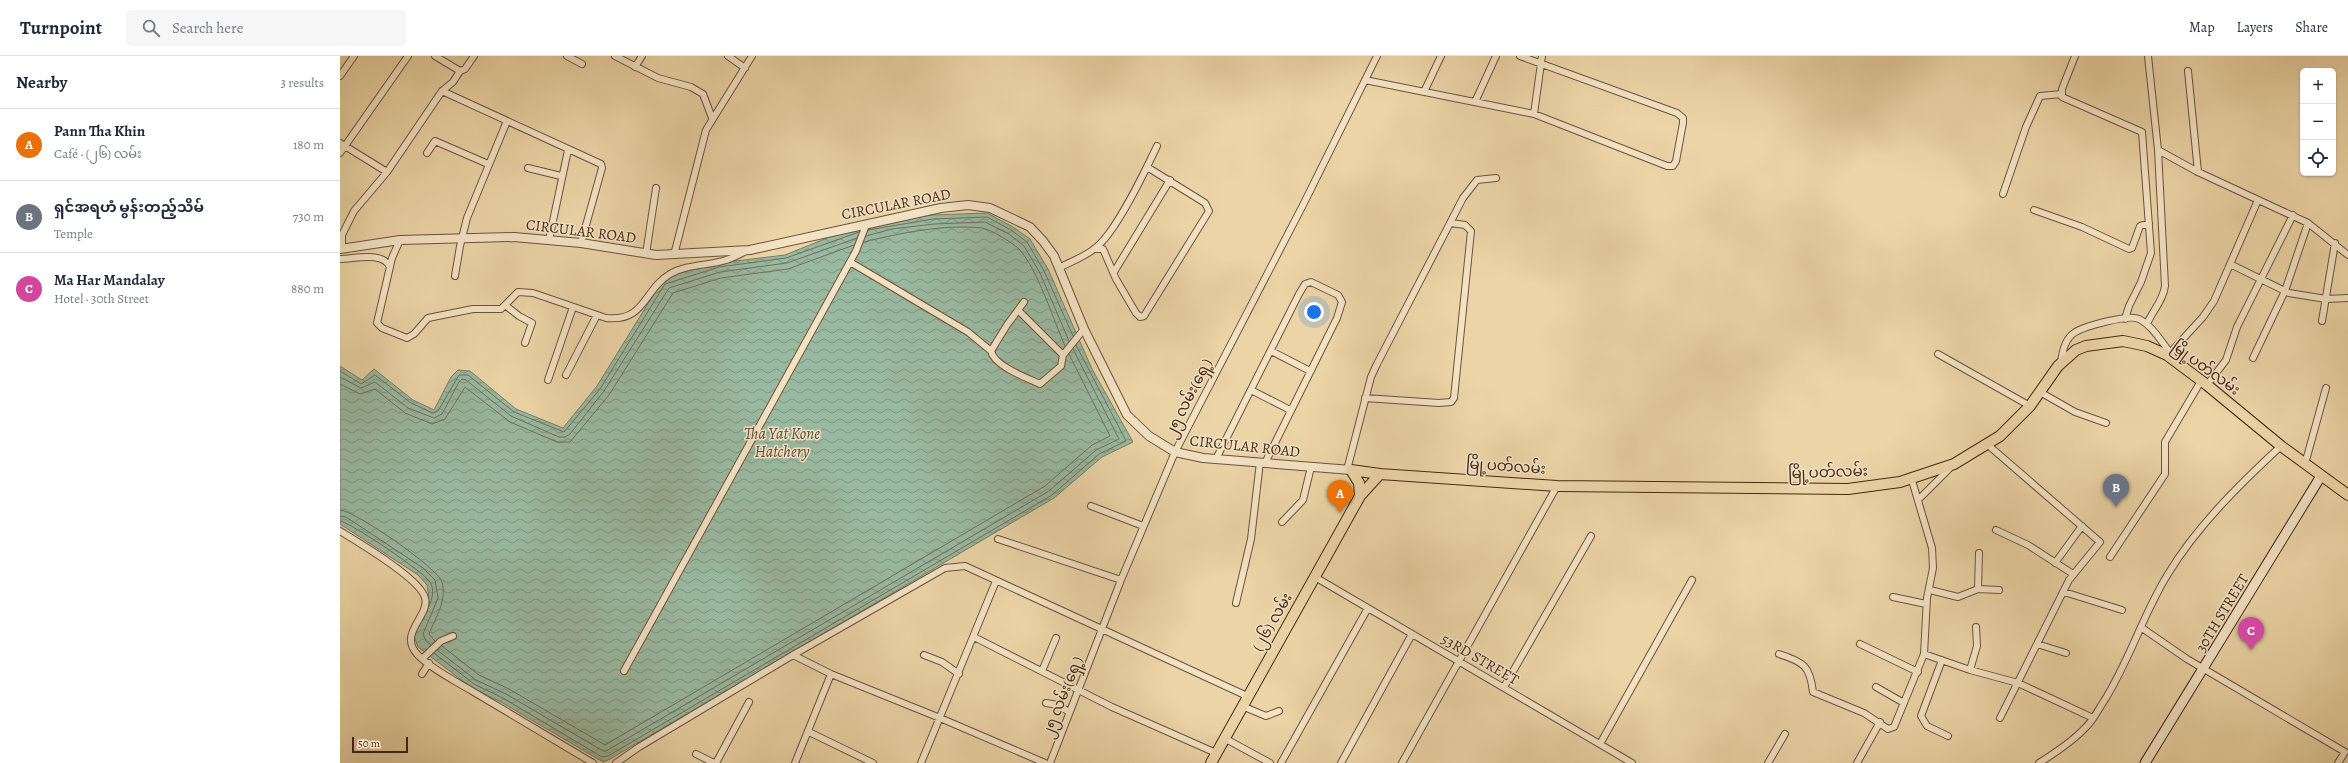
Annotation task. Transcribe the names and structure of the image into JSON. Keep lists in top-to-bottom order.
{
  "streets": {
    "main road": ["မြို့ပတ်လမ်း", "30TH STREET", "(၂၆) လမ်း"],
    "street": ["CIRCULAR ROAD", "၂၅ လမ်း(ရှေ့)", "53RD STREET"]
  },
  "crossings": [
    ["CIRCULAR ROAD", "မြို့ပတ်လမ်း"],
    ["CIRCULAR ROAD", "၂၅ လမ်း(ရှေ့)"],
    ["မြို့ပတ်လမ်း", "30TH STREET"],
    ["မြို့ပတ်လမ်း", "(၂၆) လမ်း"],
    ["(၂၆) လမ်း", "53RD STREET"]
  ],
  "water": ["Tha Yat Kone Hatchery"],
  "scale_bar": "50 m",
  "page": {
    "header": "Turnpoint",
    "search": "Search here",
    "nav": ["Map", "Layers", "Share"],
    "heading": ["Nearby", "3 results"],
    "map_buttons": ["+", "−"],
    "list": [
      {
        "mark": "A",
        "name": "Pann Tha Khin",
        "note": "Café · (၂၆) လမ်း",
        "value": "180 m"
      },
      {
        "mark": "B",
        "name": "ရှင်အရဟံ မွန်းတည့်သိမ်",
        "note": "Temple",
        "value": "730 m"
      },
      {
        "mark": "C",
        "name": "Ma Har Mandalay",
        "note": "Hotel · 30th Street",
        "value": "880 m"
      }
    ],
    "pins": ["B", "A", "C"],
    "scale": "50 m"
  }
}
